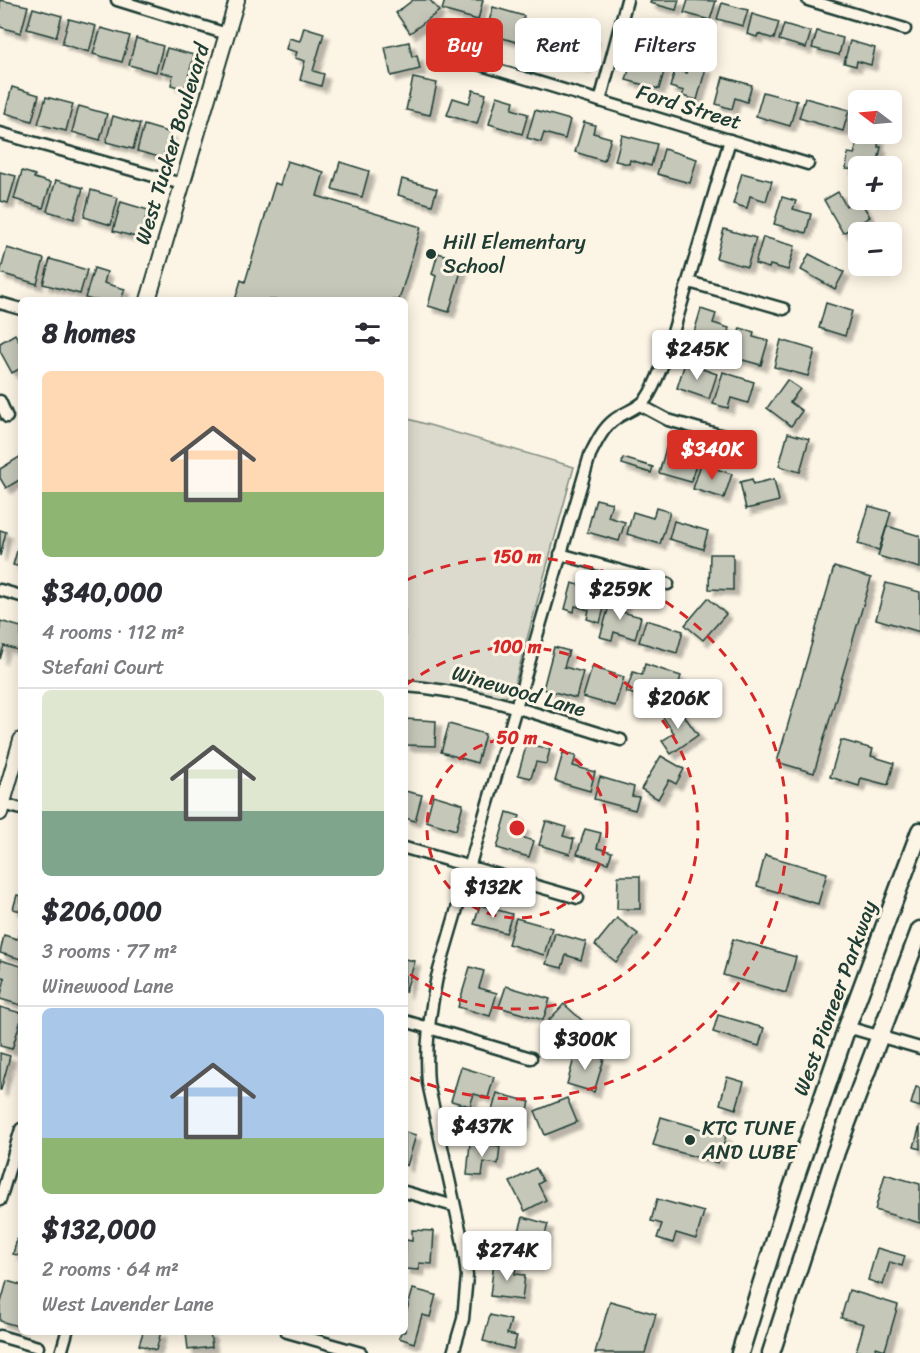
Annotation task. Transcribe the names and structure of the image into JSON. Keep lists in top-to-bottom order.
{
  "streets": {
    "main road": ["West Pioneer Parkway"],
    "street": ["Ford Street", "West Tucker Boulevard", "Winewood Lane"]
  },
  "places": ["Hill Elementary School", "KTC TUNE AND LUBE"],
  "north": "left",
  "page": {
    "chip": ["Buy", "Rent", "Filters"],
    "map_buttons": ["+", "−"],
    "heading": "8 homes",
    "price": [
      "$245K",
      "$340K",
      "$259K",
      "$206K",
      "$132K",
      "$300K",
      "$437K",
      "$274K"
    ],
    "list": [
      {
        "name": "$340,000",
        "note": "4 rooms · 112 m² · Stefani Court"
      },
      {
        "name": "$206,000",
        "note": "3 rooms · 77 m² · Winewood Lane"
      },
      {
        "name": "$132,000",
        "note": "2 rooms · 64 m² · West Lavender Lane"
      }
    ]
  },
  "rings": ["150 m", "100 m", "50 m"]
}
